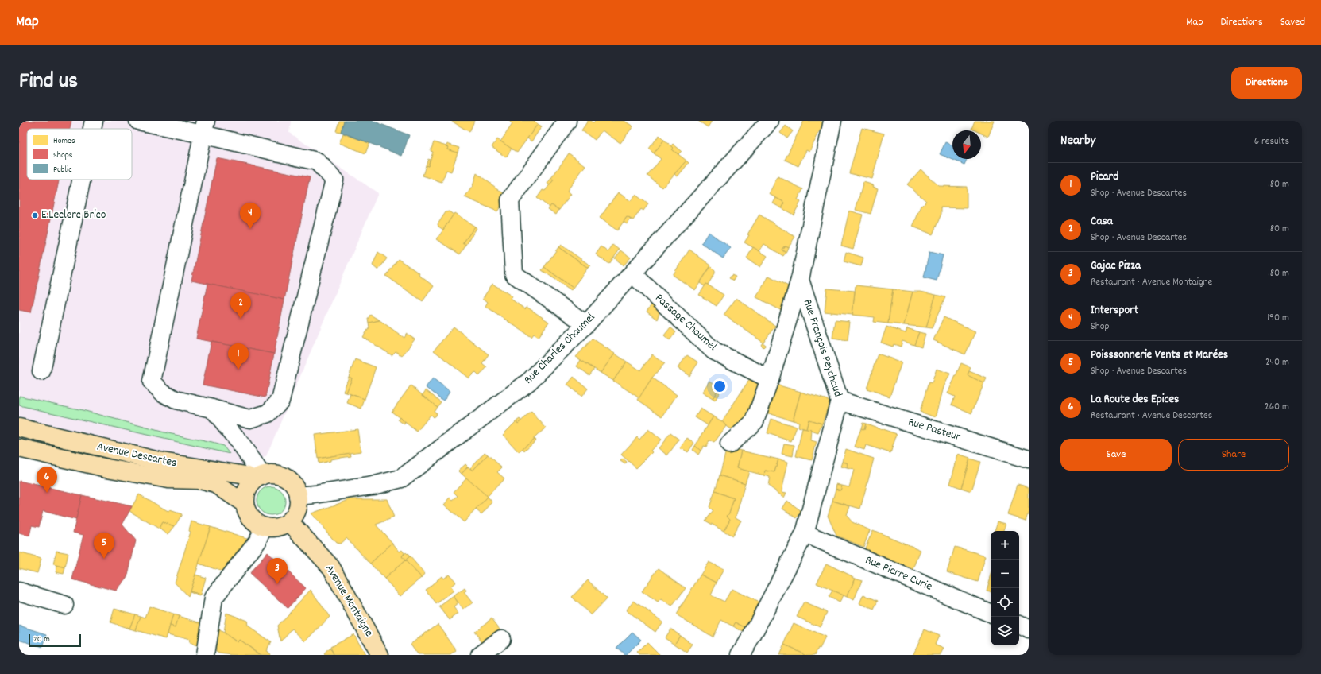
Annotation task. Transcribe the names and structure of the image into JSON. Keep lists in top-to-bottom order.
{
  "streets": {
    "main road": ["Avenue Descartes", "Avenue Montaigne"],
    "street": [
      "Passage Chaumel",
      "Rue François Peychaud",
      "Rue Charles Chaumel",
      "Rue Pasteur",
      "Rue Pierre Curie"
    ]
  },
  "crossings": [
    ["Passage Chaumel", "Rue Charles Chaumel"],
    ["Rue François Peychaud", "Rue Pasteur"],
    ["Rue François Peychaud", "Rue Pierre Curie"],
    ["Rue Charles Chaumel", "Avenue Descartes"],
    ["Rue Charles Chaumel", "Avenue Montaigne"],
    ["Avenue Descartes", "Avenue Montaigne"]
  ],
  "places": ["E.Leclerc Brico"],
  "legend": ["Homes", "Shops", "Public"],
  "scale_bar": "20 m",
  "north": "bottom",
  "page": {
    "header": "Map",
    "nav": ["Map", "Directions", "Saved"],
    "title": "Find us",
    "buttons": [
      "Directions",
      ["Save", "Share"]
    ],
    "heading": ["Nearby", "6 results"],
    "list": [
      {
        "mark": "1",
        "name": "Picard",
        "note": "Shop · Avenue Descartes",
        "value": "180 m"
      },
      {
        "mark": "2",
        "name": "Casa",
        "note": "Shop · Avenue Descartes",
        "value": "180 m"
      },
      {
        "mark": "3",
        "name": "Gajac Pizza",
        "note": "Restaurant · Avenue Montaigne",
        "value": "180 m"
      },
      {
        "mark": "4",
        "name": "Intersport",
        "note": "Shop",
        "value": "190 m"
      },
      {
        "mark": "5",
        "name": "Poisssonnerie Vents et Marées",
        "note": "Shop · Avenue Descartes",
        "value": "240 m"
      },
      {
        "mark": "6",
        "name": "La Route des Epices",
        "note": "Restaurant · Avenue Descartes",
        "value": "260 m"
      }
    ],
    "pins": [
      "4",
      "2",
      "1",
      "6",
      "5",
      "3"
    ],
    "map_buttons": ["+", "−"],
    "scale": "20 m"
  }
}
